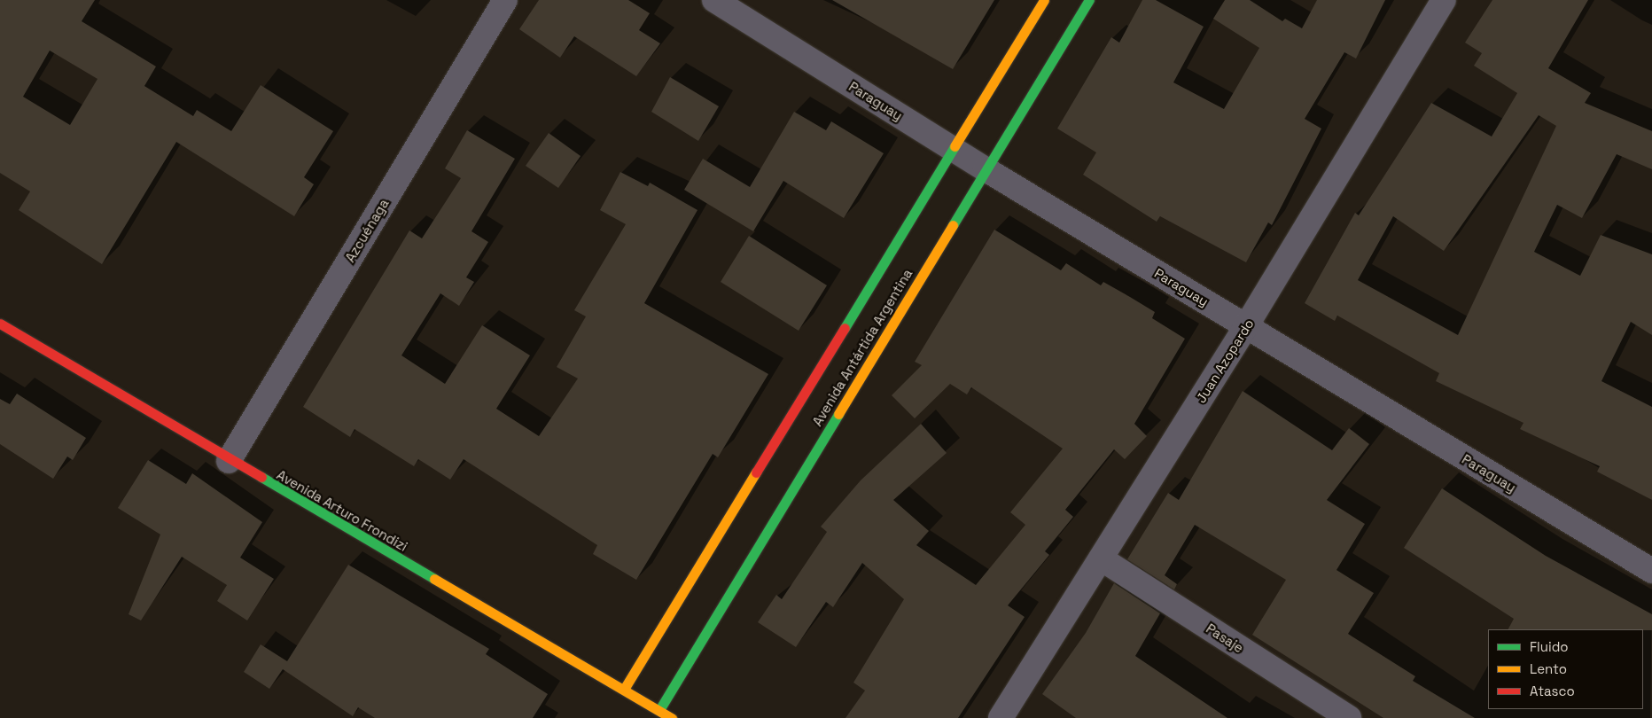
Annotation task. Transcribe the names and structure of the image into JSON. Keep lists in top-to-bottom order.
{
  "streets": {
    "main road": ["Avenida Antártida Argentina", "Avenida Arturo Frondizi"],
    "street": [
      "Paraguay",
      "Azcuénaga",
      "Juan Azopardo",
      "Pasaje"
    ]
  },
  "crossings": [
    ["Paraguay", "Avenida Antártida Argentina"],
    ["Paraguay", "Juan Azopardo"],
    ["Azcuénaga", "Avenida Arturo Frondizi"],
    ["Avenida Antártida Argentina", "Avenida Arturo Frondizi"],
    ["Juan Azopardo", "Pasaje"]
  ],
  "legend": ["Fluido", "Lento", "Atasco"]
}
